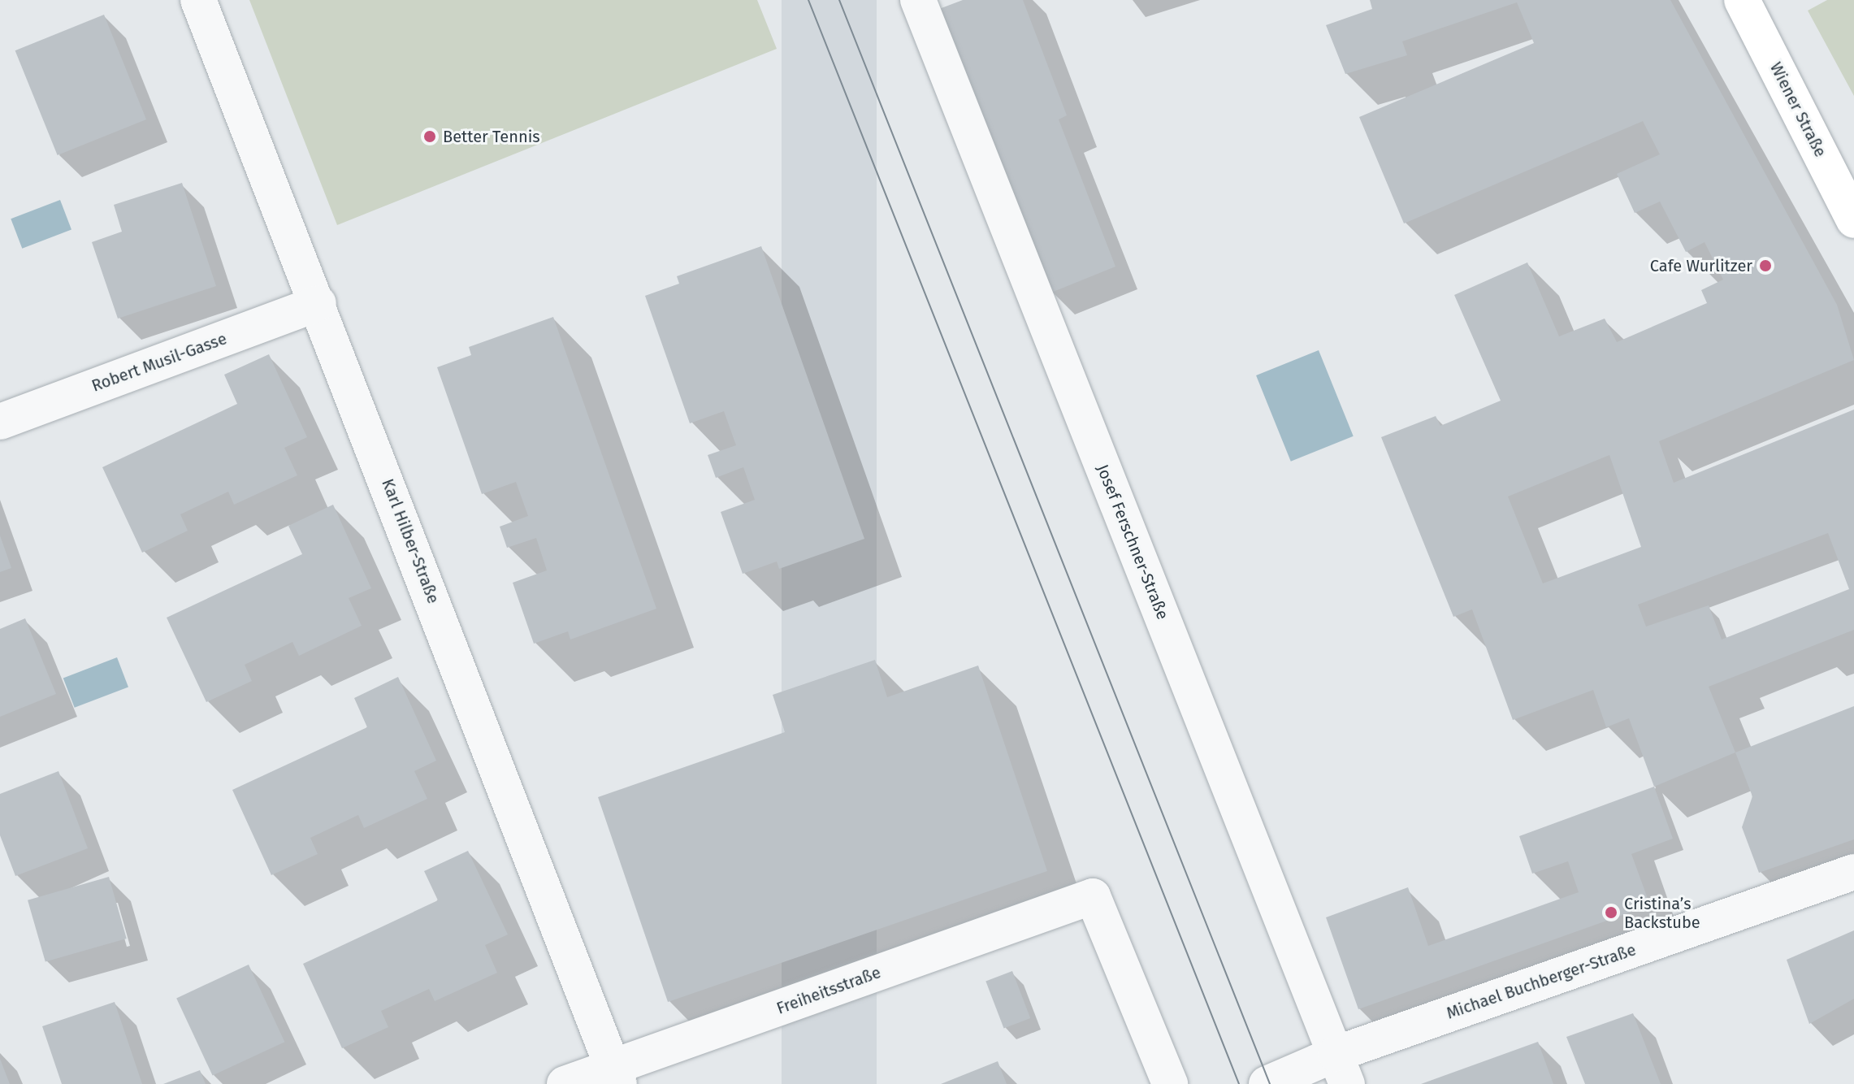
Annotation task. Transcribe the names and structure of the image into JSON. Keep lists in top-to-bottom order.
{
  "streets": {
    "main road": ["Wiener Straße"],
    "street": [
      "Robert Musil-Gasse",
      "Karl Hilber-Straße",
      "Josef Ferschner-Straße",
      "Michael Buchberger-Straße",
      "Freiheitsstraße"
    ]
  },
  "crossings": [
    ["Robert Musil-Gasse", "Karl Hilber-Straße"],
    ["Karl Hilber-Straße", "Freiheitsstraße"],
    ["Josef Ferschner-Straße", "Michael Buchberger-Straße"]
  ],
  "places": ["Better Tennis", "Cafe Wurlitzer", "Cristina’s Backstube"]
}
